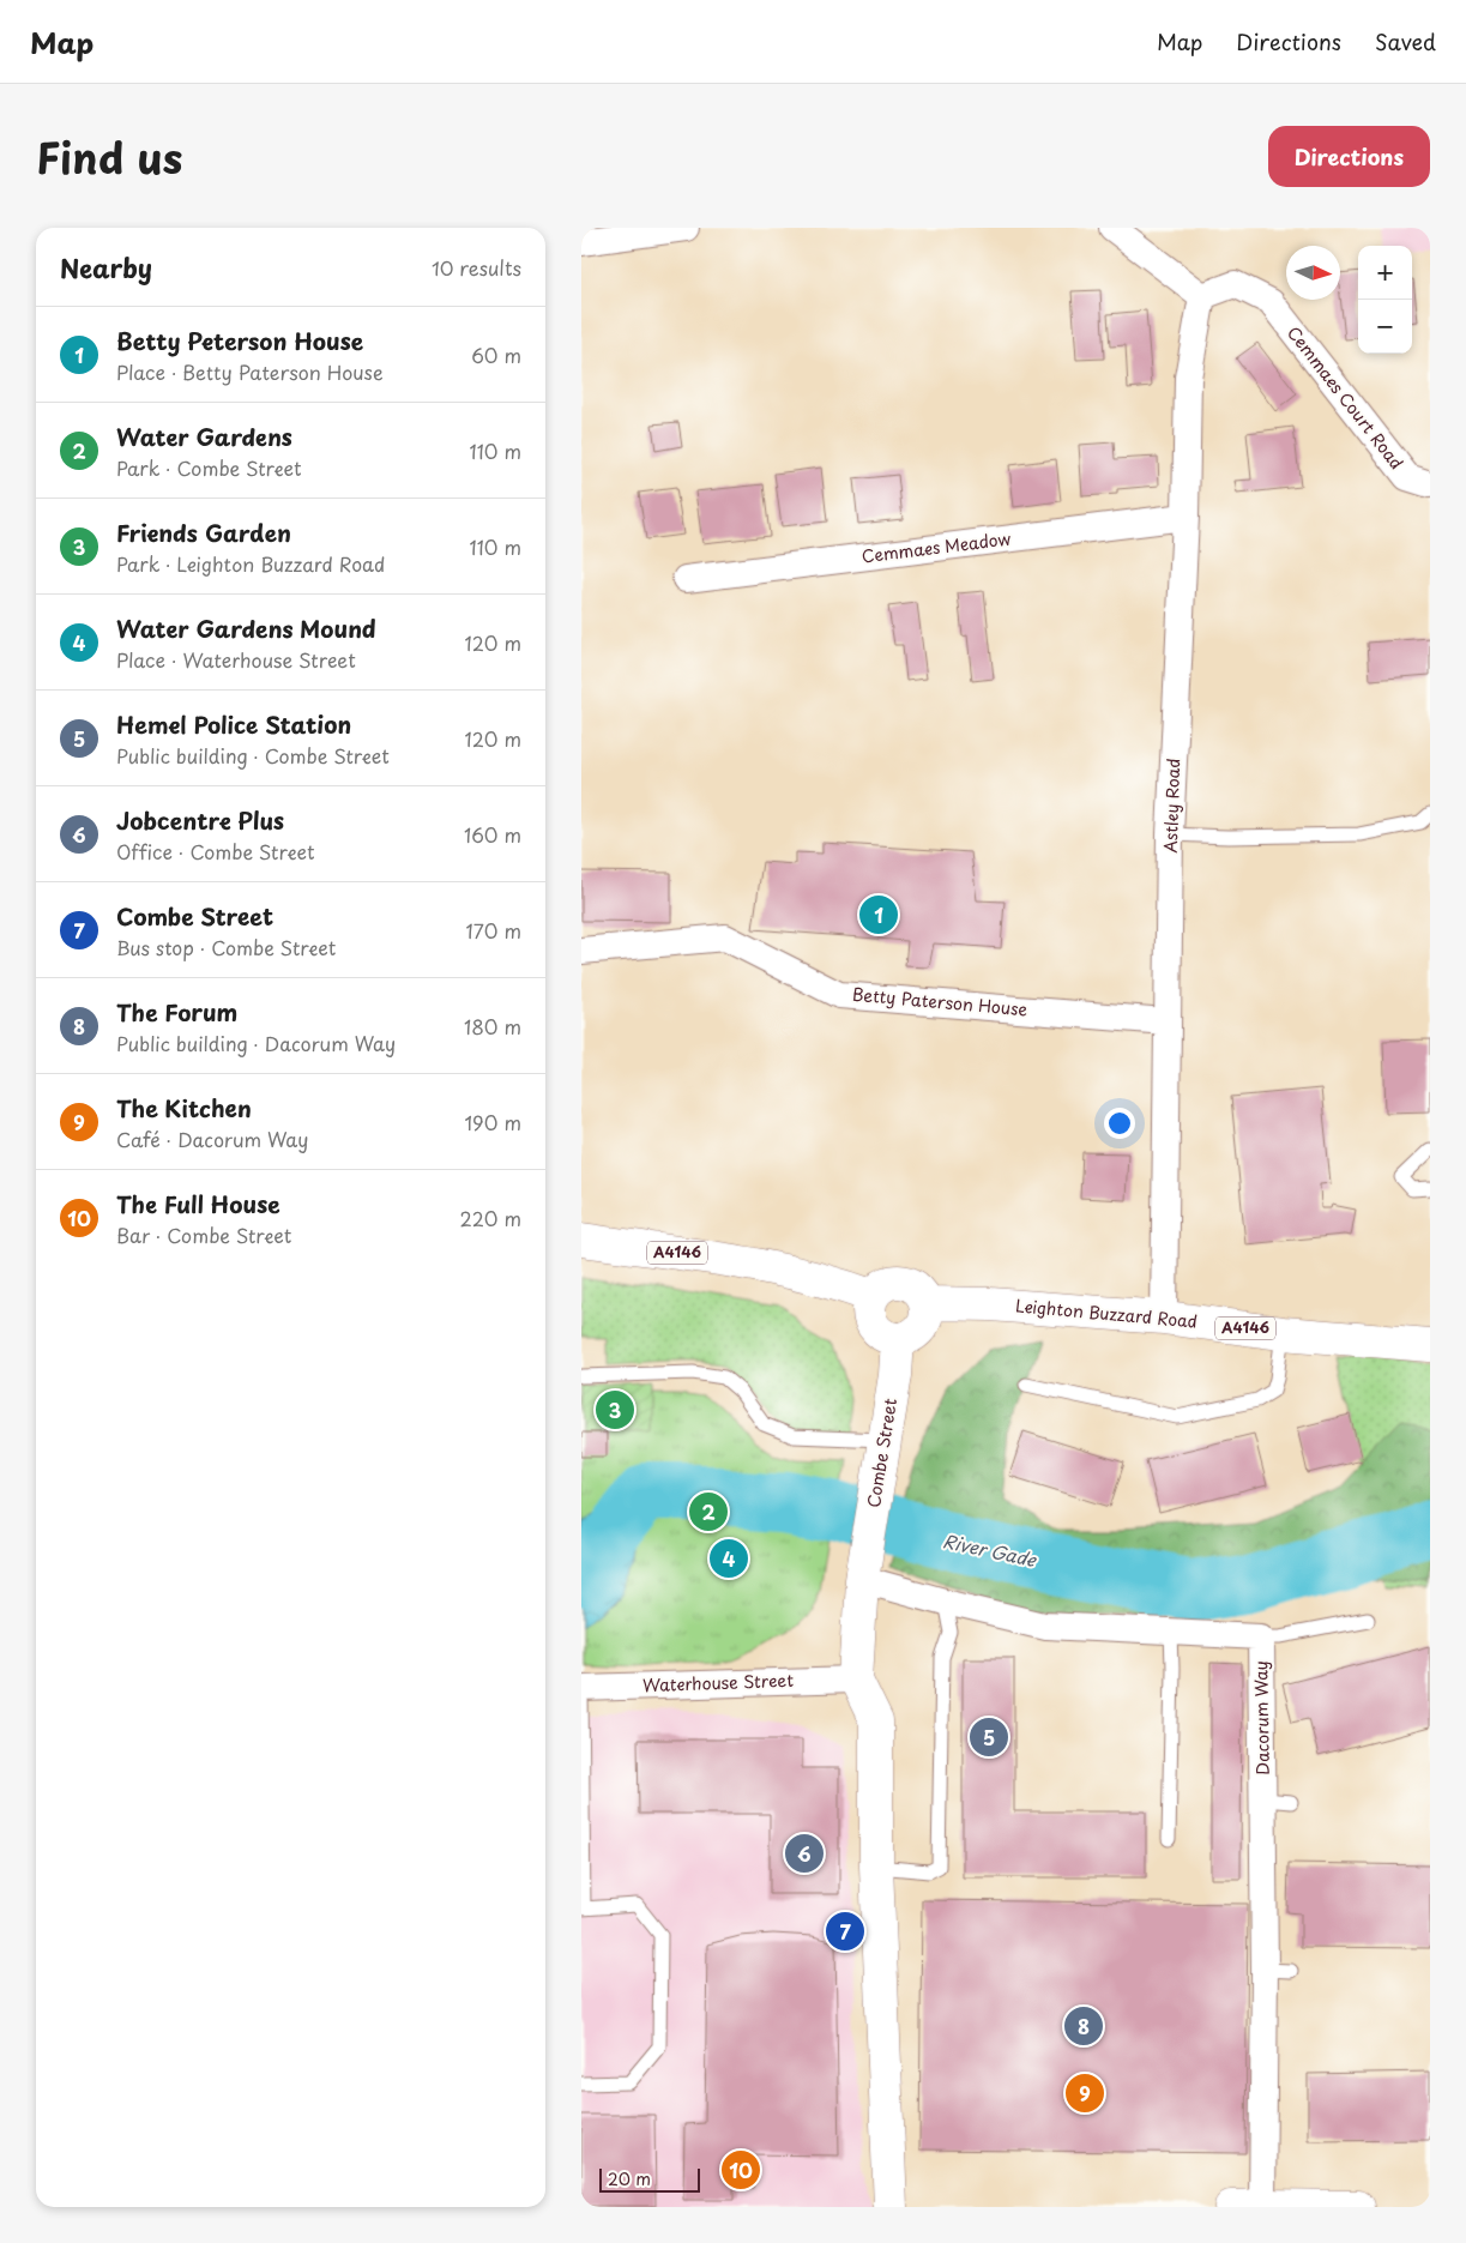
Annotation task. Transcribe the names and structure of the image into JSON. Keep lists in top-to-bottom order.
{
  "streets": {
    "main road": ["A4146", "Leighton Buzzard Road", "Combe Street"],
    "street": [
      "Cemmaes Court Road",
      "Cemmaes Meadow",
      "Astley Road",
      "Betty Paterson House",
      "Waterhouse Street",
      "Dacorum Way"
    ]
  },
  "crossings": [
    ["Cemmaes Court Road", "Astley Road"],
    ["Cemmaes Meadow", "Astley Road"],
    ["Astley Road", "Betty Paterson House"],
    ["Astley Road", "Leighton Buzzard Road"],
    ["A4146", "Leighton Buzzard Road"],
    ["A4146", "Combe Street"],
    ["Leighton Buzzard Road", "Combe Street"],
    ["Combe Street", "Waterhouse Street"],
    ["Combe Street", "Dacorum Way"]
  ],
  "water": ["River Gade"],
  "scale_bar": "20 m",
  "north": "right",
  "page": {
    "header": "Map",
    "nav": ["Map", "Directions", "Saved"],
    "title": "Find us",
    "buttons": "Directions",
    "heading": ["Nearby", "10 results"],
    "map_buttons": ["+", "−"],
    "list": [
      {
        "mark": "1",
        "name": "Betty Peterson House",
        "note": "Place · Betty Paterson House",
        "value": "60 m"
      },
      {
        "mark": "2",
        "name": "Water Gardens",
        "note": "Park · Combe Street",
        "value": "110 m"
      },
      {
        "mark": "3",
        "name": "Friends Garden",
        "note": "Park · Leighton Buzzard Road",
        "value": "110 m"
      },
      {
        "mark": "4",
        "name": "Water Gardens Mound",
        "note": "Place · Waterhouse Street",
        "value": "120 m"
      },
      {
        "mark": "5",
        "name": "Hemel Police Station",
        "note": "Public building · Combe Street",
        "value": "120 m"
      },
      {
        "mark": "6",
        "name": "Jobcentre Plus",
        "note": "Office · Combe Street",
        "value": "160 m"
      },
      {
        "mark": "7",
        "name": "Combe Street",
        "note": "Bus stop · Combe Street",
        "value": "170 m"
      },
      {
        "mark": "8",
        "name": "The Forum",
        "note": "Public building · Dacorum Way",
        "value": "180 m"
      },
      {
        "mark": "9",
        "name": "The Kitchen",
        "note": "Café · Dacorum Way",
        "value": "190 m"
      },
      {
        "mark": "10",
        "name": "The Full House",
        "note": "Bar · Combe Street",
        "value": "220 m"
      }
    ],
    "pins": [
      "1",
      "3",
      "2",
      "4",
      "5",
      "6",
      "7",
      "8",
      "9",
      "10"
    ],
    "scale": "20 m"
  }
}
